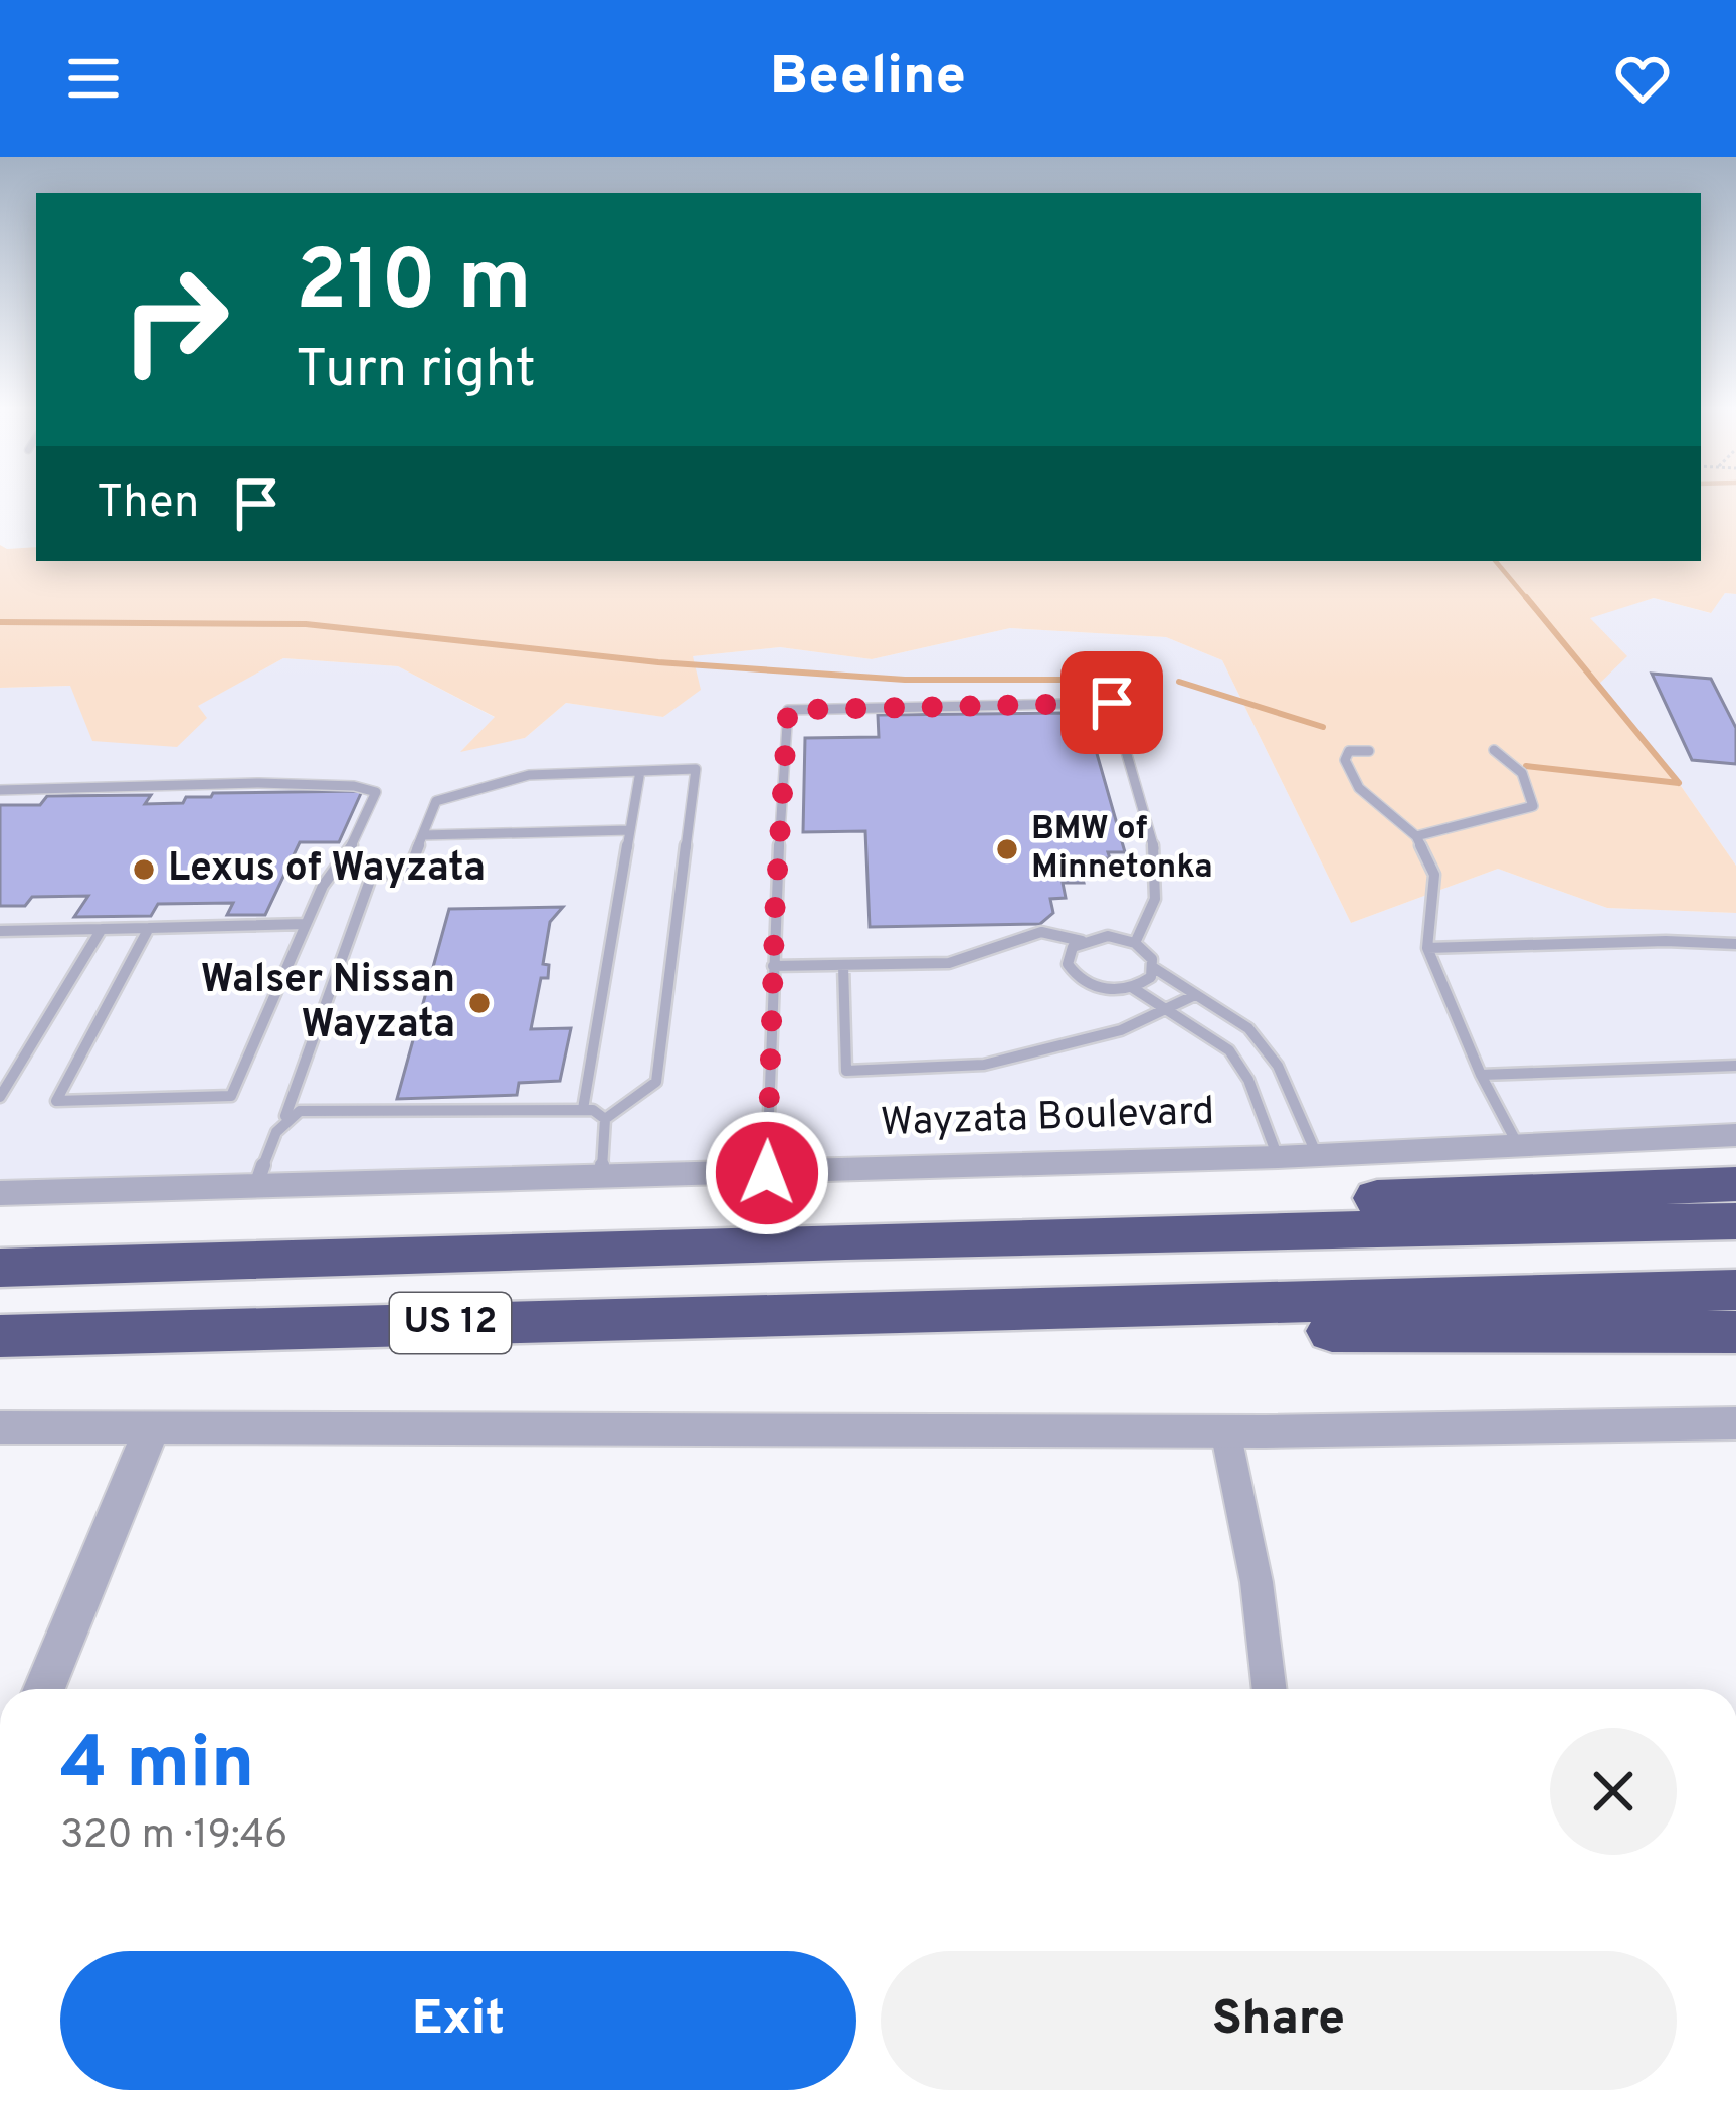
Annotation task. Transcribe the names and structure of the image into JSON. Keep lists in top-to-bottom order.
{
  "streets": {
    "highway": ["US 12"],
    "street": ["Wayzata Boulevard"]
  },
  "places": ["BMW of Minnetonka", "Lexus of Wayzata", "Walser Nissan Wayzata"],
  "page": {
    "header": "Beeline",
    "turn": ["210 m", "Turn right"],
    "then": "Then",
    "heading": ["4 min", "320 m · 19:46"],
    "buttons": ["Exit", "Share"]
  }
}
